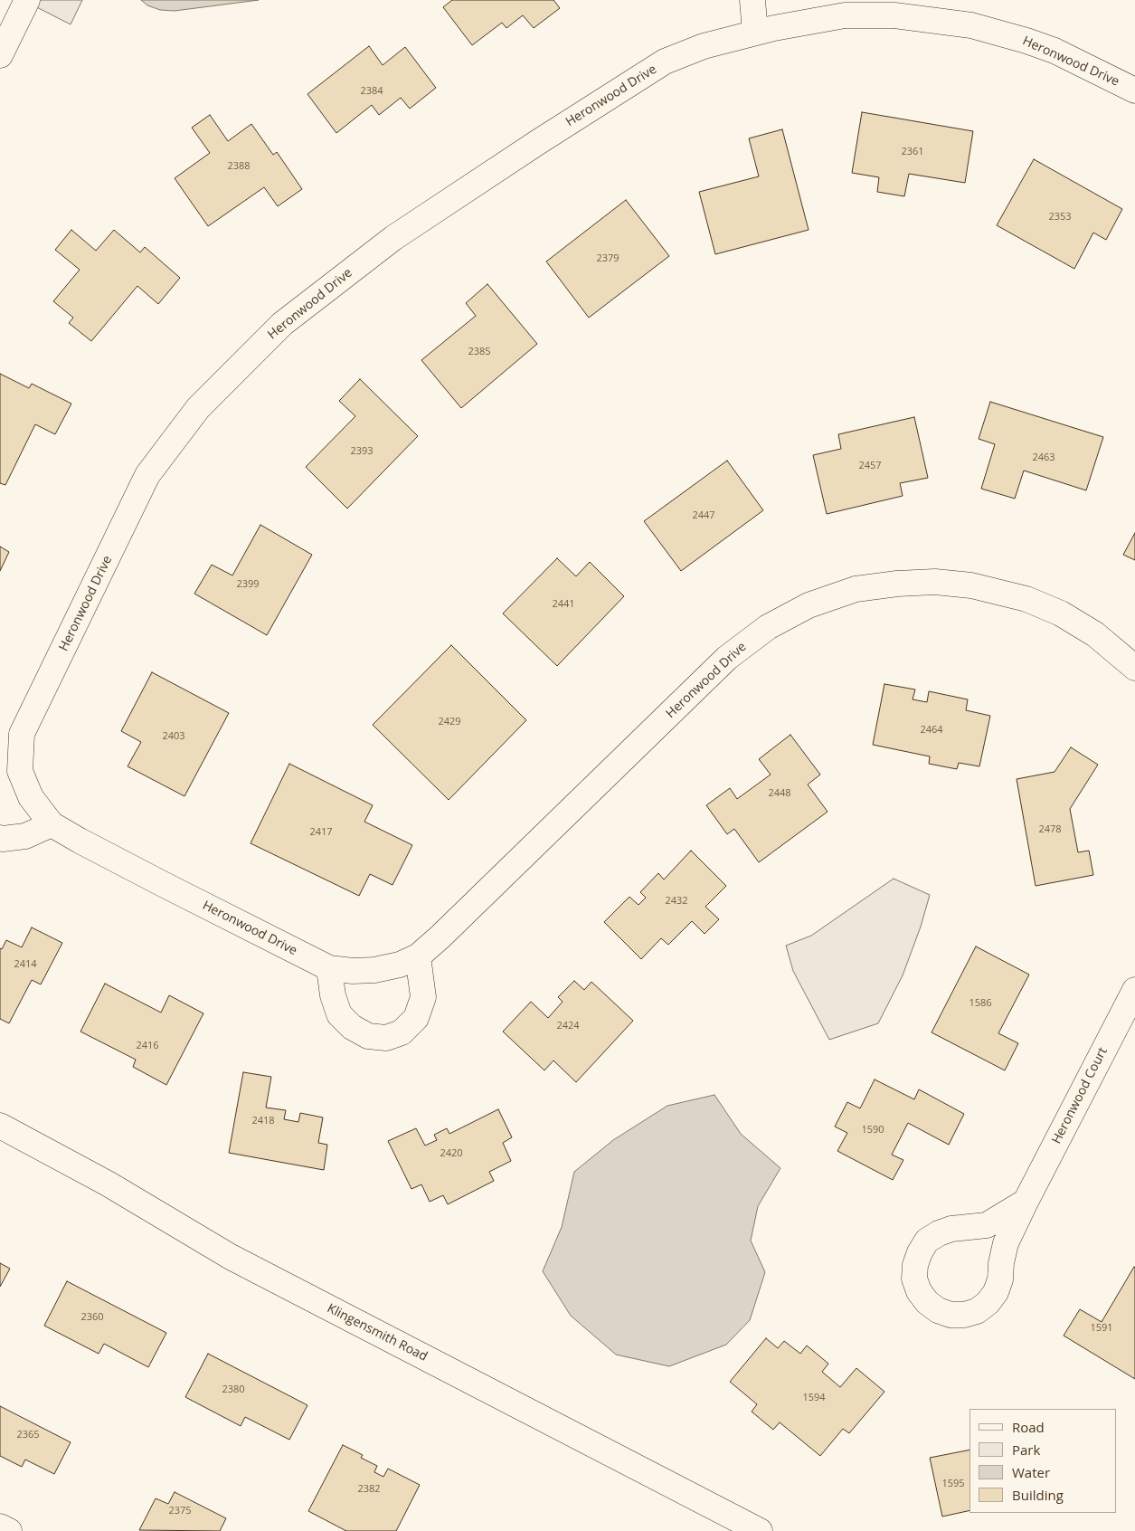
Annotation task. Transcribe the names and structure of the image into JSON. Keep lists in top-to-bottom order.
{
  "streets": {
    "street": ["Heronwood Drive", "Heronwood Court", "Klingensmith Road"]
  },
  "house_numbers": [
    "2384",
    "2361",
    "2388",
    "2353",
    "2379",
    "2385",
    "2393",
    "2463",
    "2457",
    "2447",
    "2399",
    "2441",
    "2429",
    "2464",
    "2403",
    "2448",
    "2478",
    "2417",
    "2432",
    "2414",
    "1586",
    "2424",
    "2416",
    "2418",
    "1590",
    "2420",
    "2360",
    "1591",
    "2380",
    "1594",
    "2365",
    "1595",
    "2382",
    "2375"
  ],
  "legend": [
    "Road",
    "Park",
    "Water",
    "Building"
  ]
}
